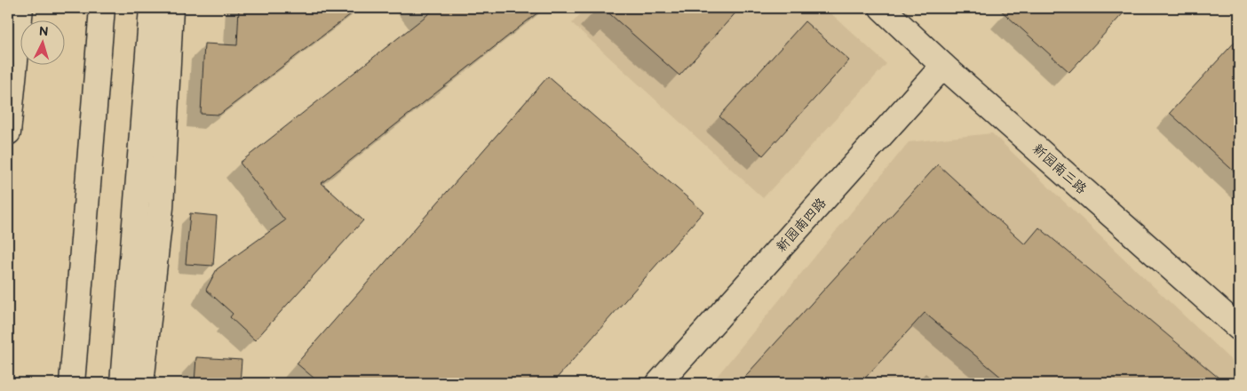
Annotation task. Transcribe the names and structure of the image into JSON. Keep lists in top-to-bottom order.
{
  "streets": {
    "main road": ["新园南三路", "新园南四路"]
  },
  "crossings": [
    ["新园南三路", "新园南四路"]
  ],
  "north": "top"
}
